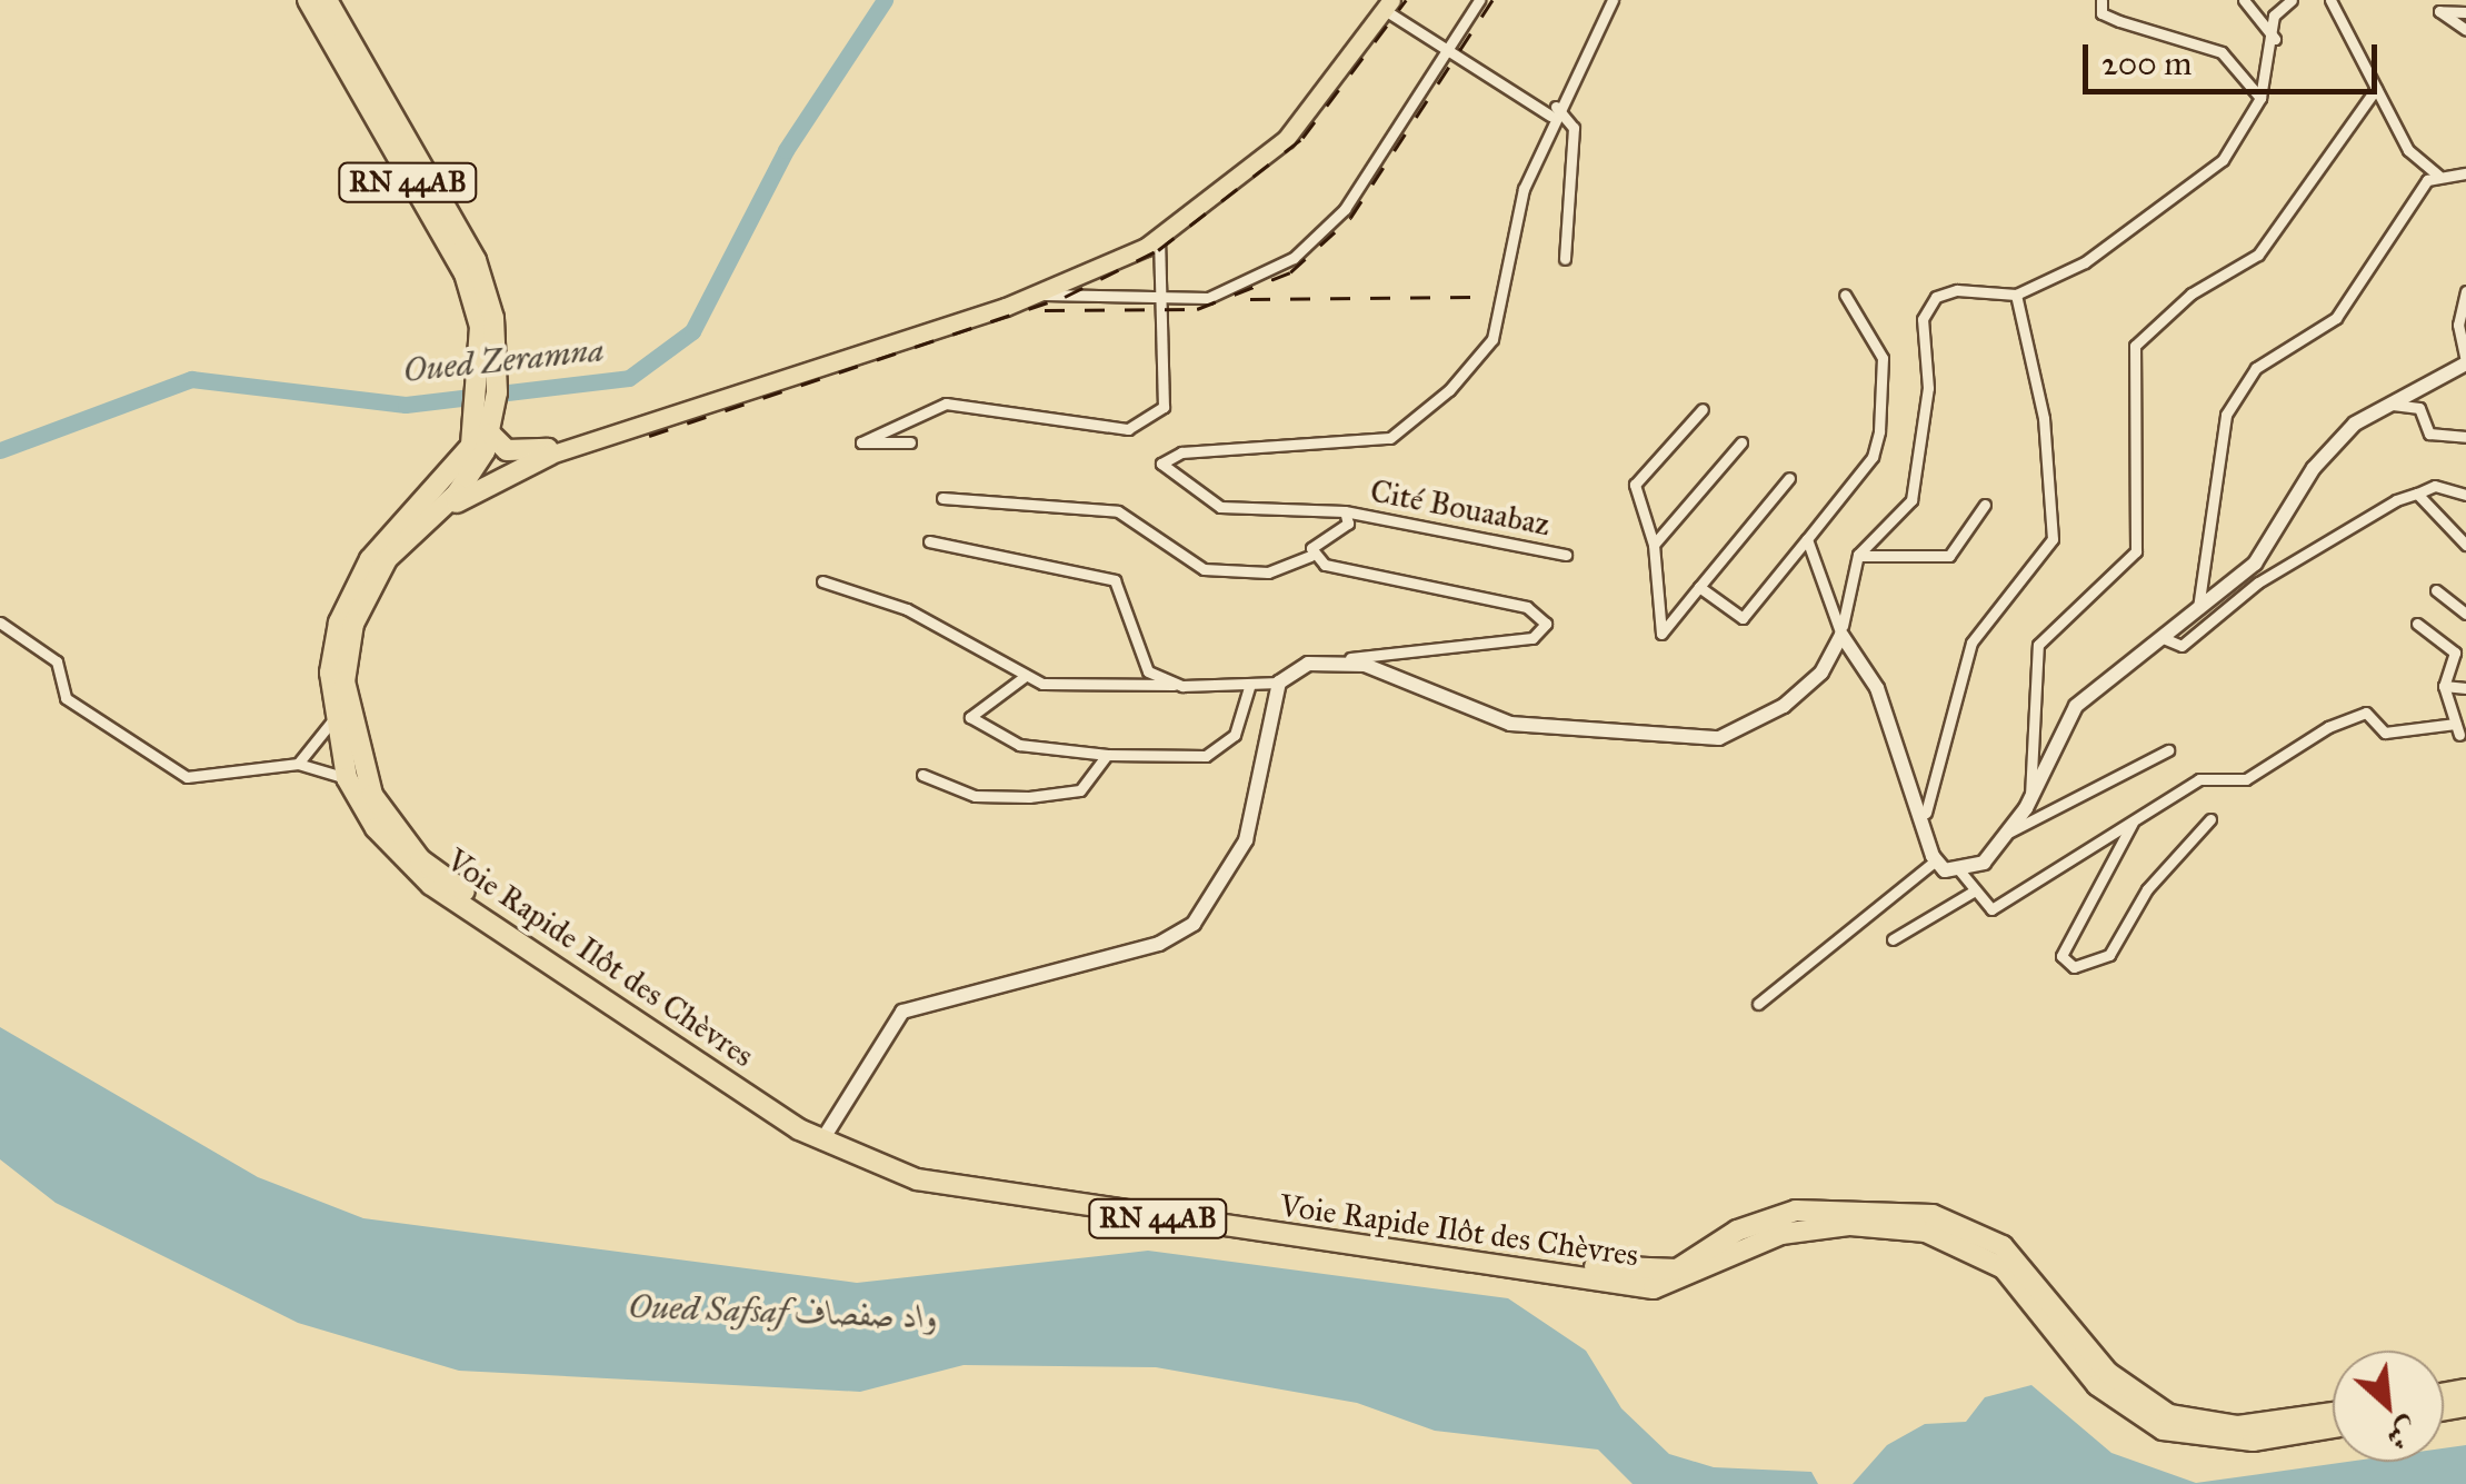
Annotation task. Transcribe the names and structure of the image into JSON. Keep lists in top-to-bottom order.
{
  "streets": {
    "highway": ["RN 44AB", "Voie Rapide Ilôt des Chèvres"],
    "street": ["Cité Bouaabaz"]
  },
  "crossings": [
    ["RN 44AB", "Voie Rapide Ilôt des Chèvres"]
  ],
  "water": ["Oued Zeramna", "Oued Safsaf واد صفصاف"],
  "scale_bar": "200 m",
  "north": "bottom right"
}
